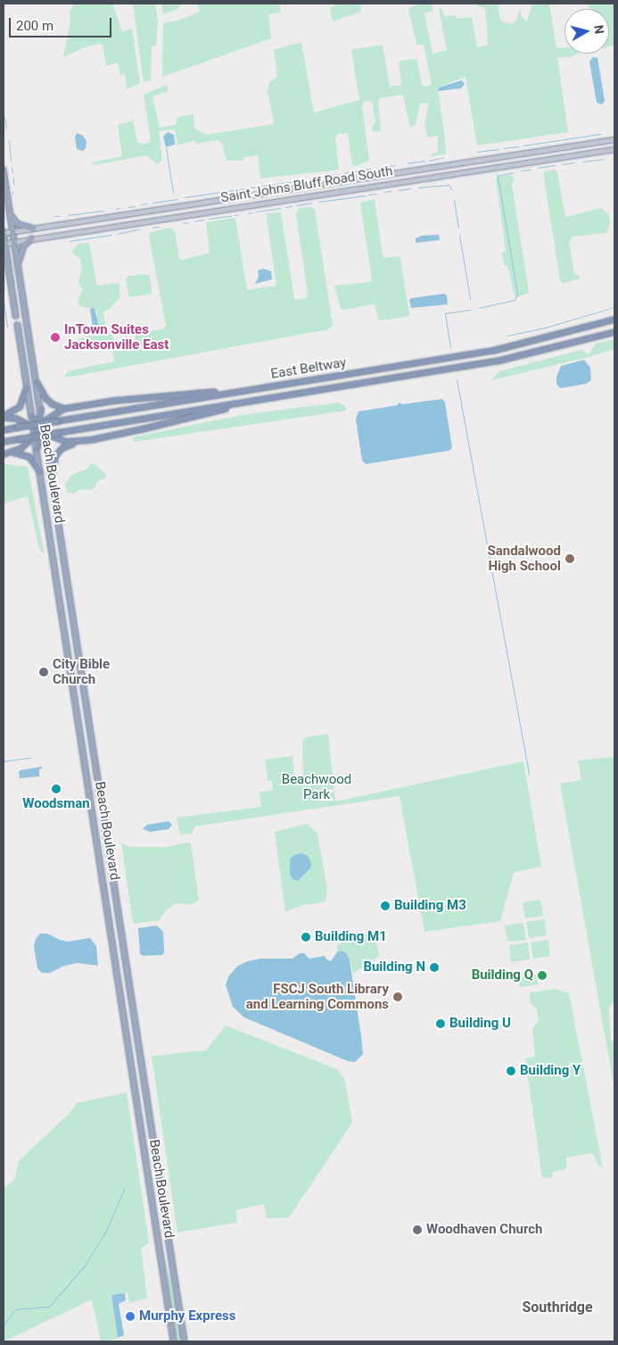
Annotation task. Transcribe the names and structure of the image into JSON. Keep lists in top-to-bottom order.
{
  "streets": {
    "highway": ["East Beltway", "Beach Boulevard"],
    "main road": ["Saint Johns Bluff Road South"]
  },
  "districts": ["Southridge"],
  "parks": ["Beachwood Park"],
  "places": [
    "InTown Suites Jacksonville East",
    "Sandalwood High School",
    "City Bible Church",
    "Woodsman",
    "Building M3",
    "Building M1",
    "Building N",
    "Building Q",
    "FSCJ South Library and Learning Commons",
    "Building U",
    "Building Y",
    "Woodhaven Church",
    "Murphy Express"
  ],
  "scale_bar": "200 m",
  "north": "right"
}
